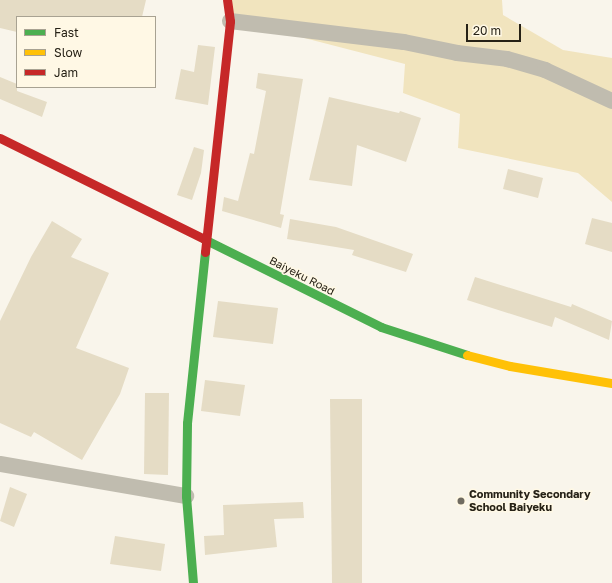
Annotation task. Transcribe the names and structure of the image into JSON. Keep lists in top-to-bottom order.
{
  "streets": {
    "main road": ["Baiyeku Road"]
  },
  "places": ["Community Secondary School Baiyeku"],
  "legend": ["Fast", "Slow", "Jam"],
  "scale_bar": "20 m"
}
